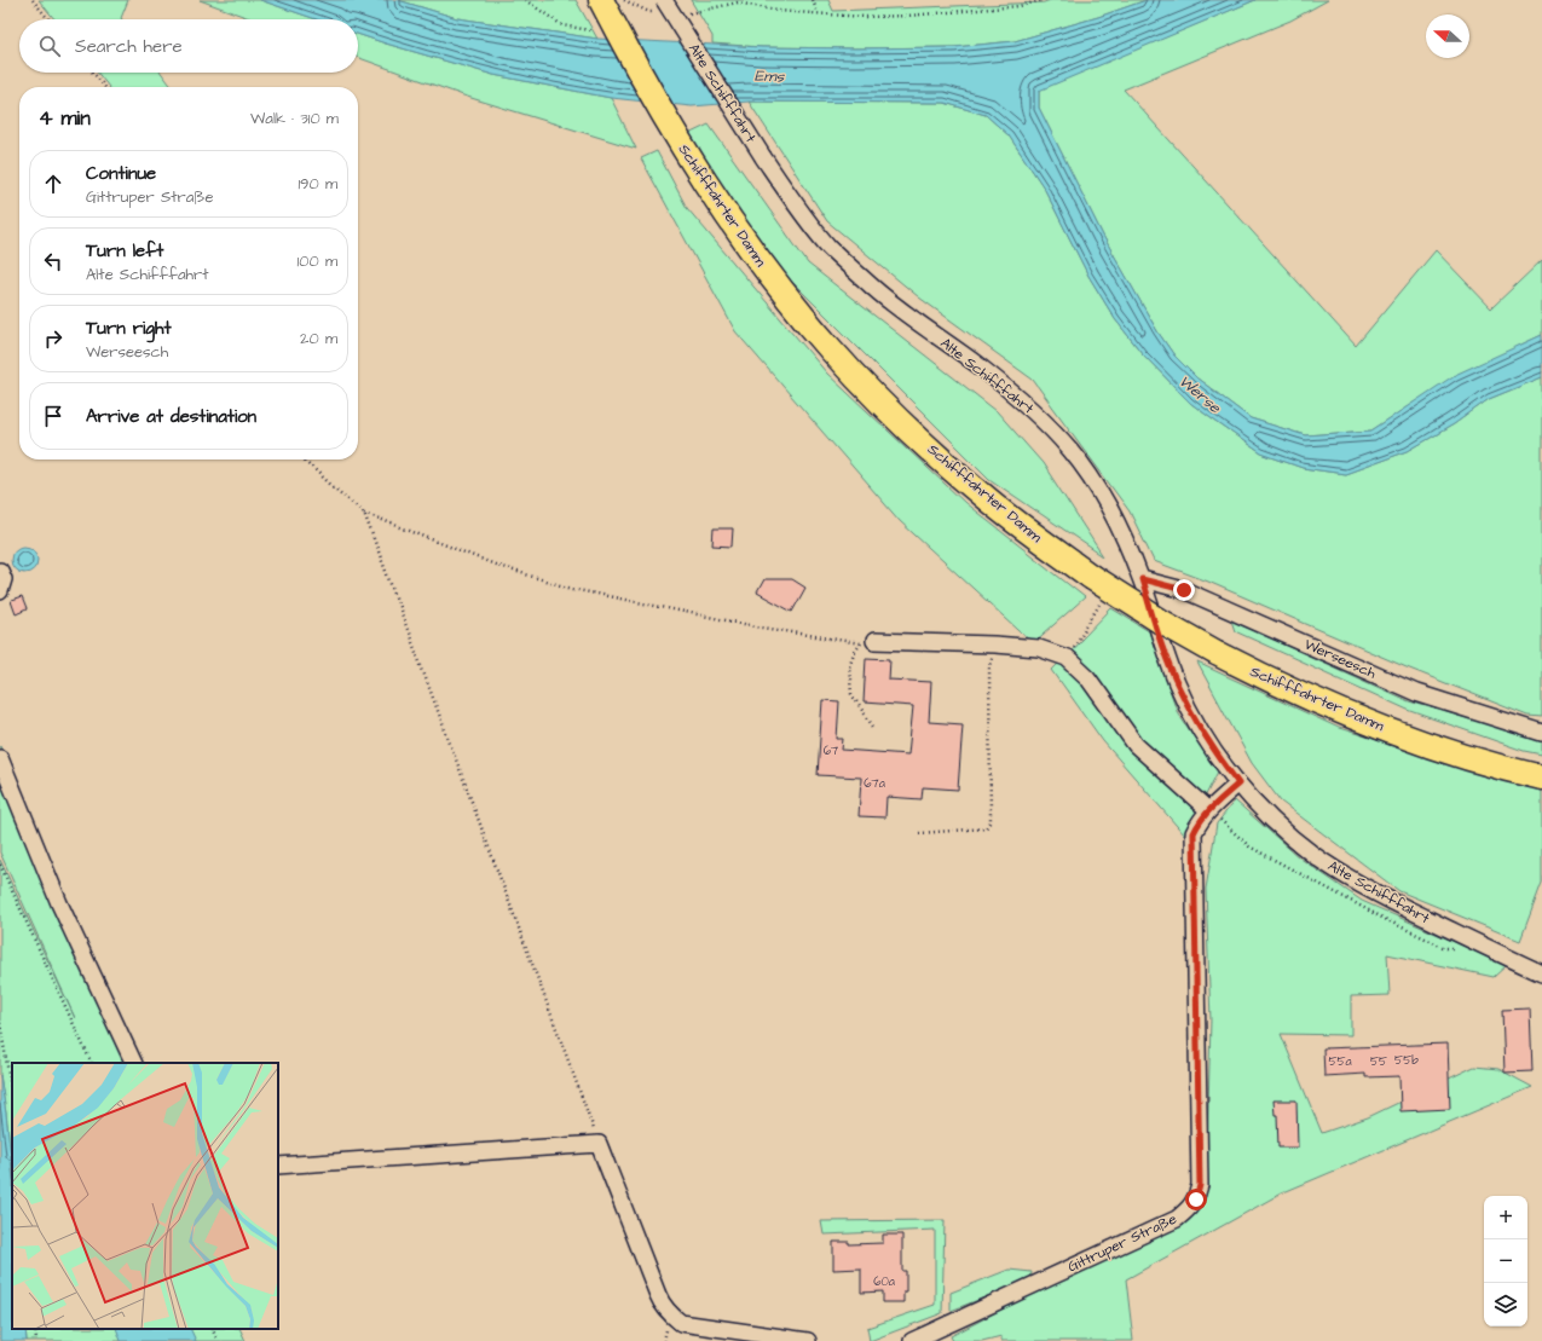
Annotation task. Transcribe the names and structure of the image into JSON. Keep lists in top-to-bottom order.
{
  "streets": {
    "highway": ["Schifffahrter Damm"],
    "street": ["Alte Schifffahrt", "Werseesch", "Gittruper Straße"]
  },
  "crossings": [
    ["Alte Schifffahrt", "Werseesch"],
    ["Alte Schifffahrt", "Gittruper Straße"]
  ],
  "water": ["Ems", "Werse"],
  "house_numbers": [
    "67",
    "67a",
    "55b",
    "55a",
    "55",
    "60a"
  ],
  "north": "left",
  "page": {
    "search": "Search here",
    "heading": ["4 min", "Walk · 310 m"],
    "list": [
      ["Continue", "Gittruper Straße", "190 m"],
      ["Turn left", "Alte Schifffahrt", "100 m"],
      ["Turn right", "Werseesch", "20 m"],
      "Arrive at destination"
    ],
    "map_buttons": ["+", "−"]
  }
}
